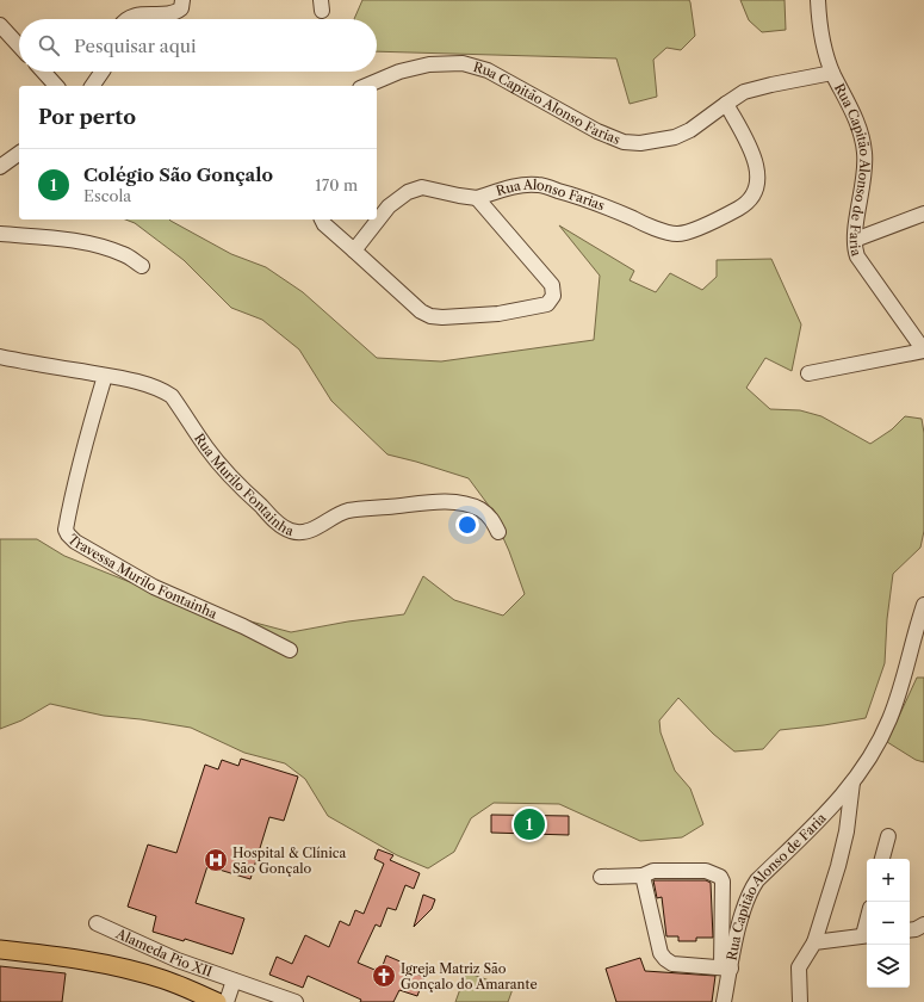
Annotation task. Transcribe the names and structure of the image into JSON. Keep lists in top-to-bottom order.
{
  "streets": {
    "street": [
      "Rua Capitão Alonso Farias",
      "Rua Capitão Alonso de Faria",
      "Rua Alonso Farias",
      "Rua Murilo Fontainha",
      "Travessa Murilo Fontainha",
      "Alameda Pio XII"
    ]
  },
  "crossings": [
    ["Rua Capitão Alonso Farias", "Rua Alonso Farias"],
    ["Rua Murilo Fontainha", "Travessa Murilo Fontainha"]
  ],
  "places": {
    "hospital": ["Hospital & Clínica São Gonçalo"],
    "church": ["Igreja Matriz São Gonçalo do Amarante"]
  },
  "page": {
    "search": "Pesquisar aqui",
    "heading": "Por perto",
    "list": [
      {
        "mark": "1",
        "name": "Colégio São Gonçalo",
        "note": "Escola",
        "value": "170 m"
      }
    ],
    "pins": "1",
    "map_buttons": ["+", "−"]
  }
}
